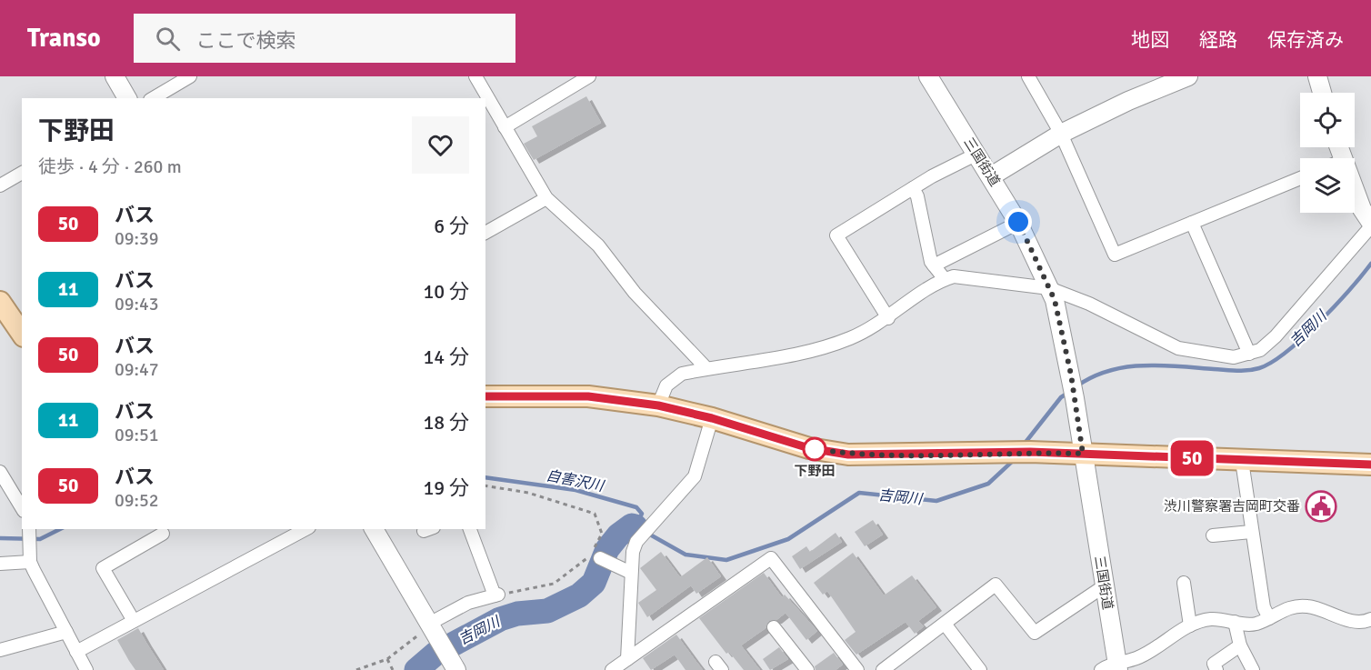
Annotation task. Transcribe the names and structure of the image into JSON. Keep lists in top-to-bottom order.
{
  "streets": {
    "street": ["三国街道"]
  },
  "water": ["吉岡川", "自害沢川"],
  "places": {
    "other": ["下野田"],
    "public building": ["渋川警察署吉岡町交番"]
  },
  "lines": ["bus line 50"],
  "page": {
    "header": "Transo",
    "search": "ここで検索",
    "nav": ["地図", "経路", "保存済み"],
    "on_map": "50",
    "heading": ["下野田", "徒歩 · 4 分 · 260 m"],
    "list": [
      {
        "mark": "50",
        "name": "バス",
        "note": "09:39",
        "value": "6 分"
      },
      {
        "mark": "11",
        "name": "バス",
        "note": "09:43",
        "value": "10 分"
      },
      {
        "mark": "50",
        "name": "バス",
        "note": "09:47",
        "value": "14 分"
      },
      {
        "mark": "11",
        "name": "バス",
        "note": "09:51",
        "value": "18 分"
      },
      {
        "mark": "50",
        "name": "バス",
        "note": "09:52",
        "value": "19 分"
      }
    ]
  }
}
